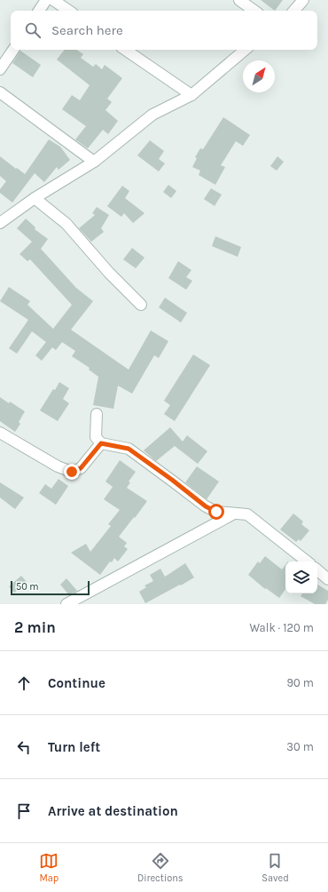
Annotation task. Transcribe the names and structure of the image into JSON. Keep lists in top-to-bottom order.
{
  "scale_bar": "50 m",
  "north": "top right",
  "page": {
    "search": "Search here",
    "scale": "50 m",
    "heading": ["2 min", "Walk · 120 m"],
    "list": [
      ["Continue", "90 m"],
      ["Turn left", "30 m"],
      "Arrive at destination"
    ],
    "nav": ["Map", "Directions", "Saved"]
  }
}
